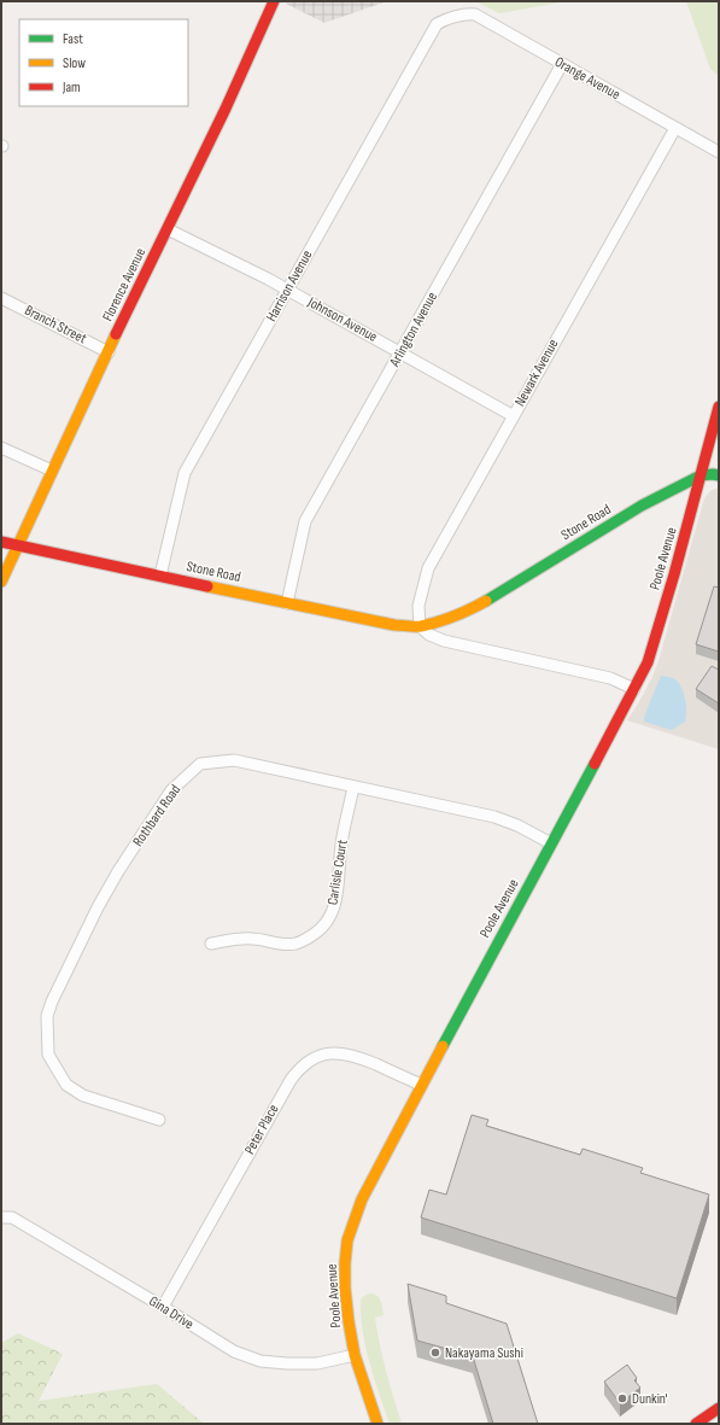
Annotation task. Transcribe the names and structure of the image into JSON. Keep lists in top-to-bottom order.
{
  "streets": {
    "main road": ["Florence Avenue", "Stone Road", "Poole Avenue"],
    "street": [
      "Orange Avenue",
      "Harrison Avenue",
      "Johnson Avenue",
      "Branch Street",
      "Arlington Avenue",
      "Newark Avenue",
      "Rothbard Road",
      "Carlisle Court",
      "Peter Place",
      "Gina Drive"
    ]
  },
  "crossings": [
    ["Orange Avenue", "Harrison Avenue"],
    ["Orange Avenue", "Arlington Avenue"],
    ["Orange Avenue", "Newark Avenue"],
    ["Florence Avenue", "Johnson Avenue"],
    ["Florence Avenue", "Branch Street"],
    ["Florence Avenue", "Stone Road"],
    ["Harrison Avenue", "Johnson Avenue"],
    ["Harrison Avenue", "Stone Road"],
    ["Johnson Avenue", "Arlington Avenue"],
    ["Johnson Avenue", "Newark Avenue"],
    ["Arlington Avenue", "Stone Road"],
    ["Newark Avenue", "Stone Road"],
    ["Stone Road", "Poole Avenue"],
    ["Poole Avenue", "Rothbard Road"],
    ["Poole Avenue", "Peter Place"],
    ["Poole Avenue", "Gina Drive"],
    ["Rothbard Road", "Carlisle Court"],
    ["Peter Place", "Gina Drive"]
  ],
  "places": ["Nakayama Sushi", "Dunkin'"],
  "legend": ["Fast", "Slow", "Jam"]
}
